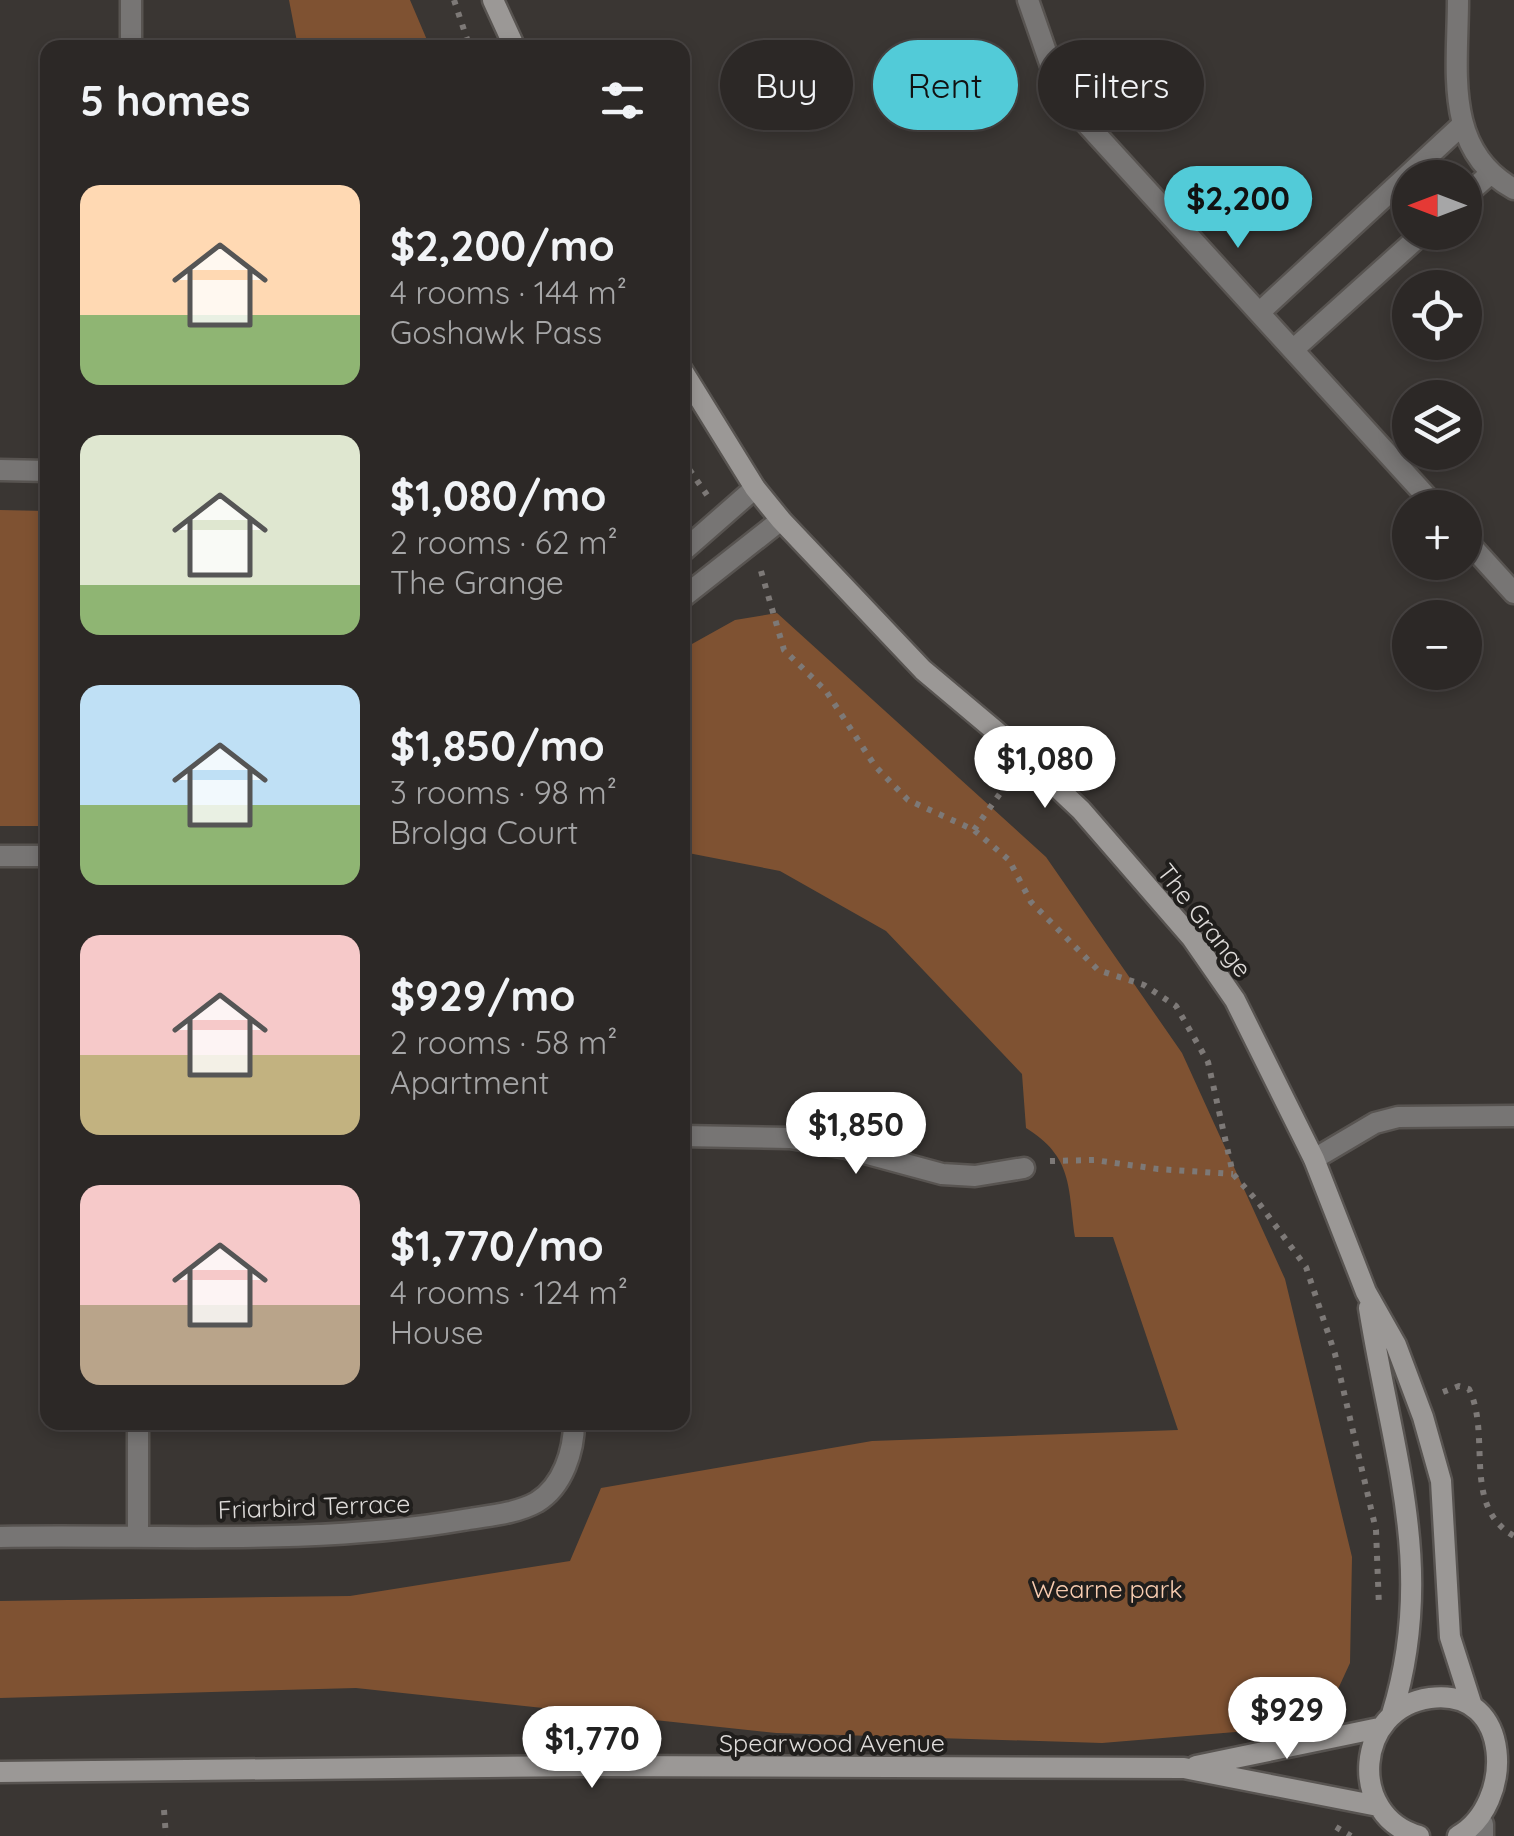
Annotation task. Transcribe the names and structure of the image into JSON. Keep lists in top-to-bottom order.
{
  "streets": {
    "street": ["The Grange", "Friarbird Terrace", "Spearwood Avenue"]
  },
  "crossings": [
    ["The Grange", "Spearwood Avenue"]
  ],
  "parks": ["Wearne park"],
  "north": "left",
  "page": {
    "chip": ["Buy", "Rent", "Filters"],
    "heading": "5 homes",
    "map_buttons": ["+", "−"],
    "list": [
      {
        "name": "$2,200/mo",
        "note": "4 rooms · 144 m² · Goshawk Pass"
      },
      {
        "name": "$1,080/mo",
        "note": "2 rooms · 62 m² · The Grange"
      },
      {
        "name": "$1,850/mo",
        "note": "3 rooms · 98 m² · Brolga Court"
      },
      {
        "name": "$929/mo",
        "note": "2 rooms · 58 m² · Apartment"
      },
      {
        "name": "$1,770/mo",
        "note": "4 rooms · 124 m² · House"
      }
    ],
    "price": [
      "$2,200",
      "$1,080",
      "$1,850",
      "$929",
      "$1,770"
    ]
  }
}
